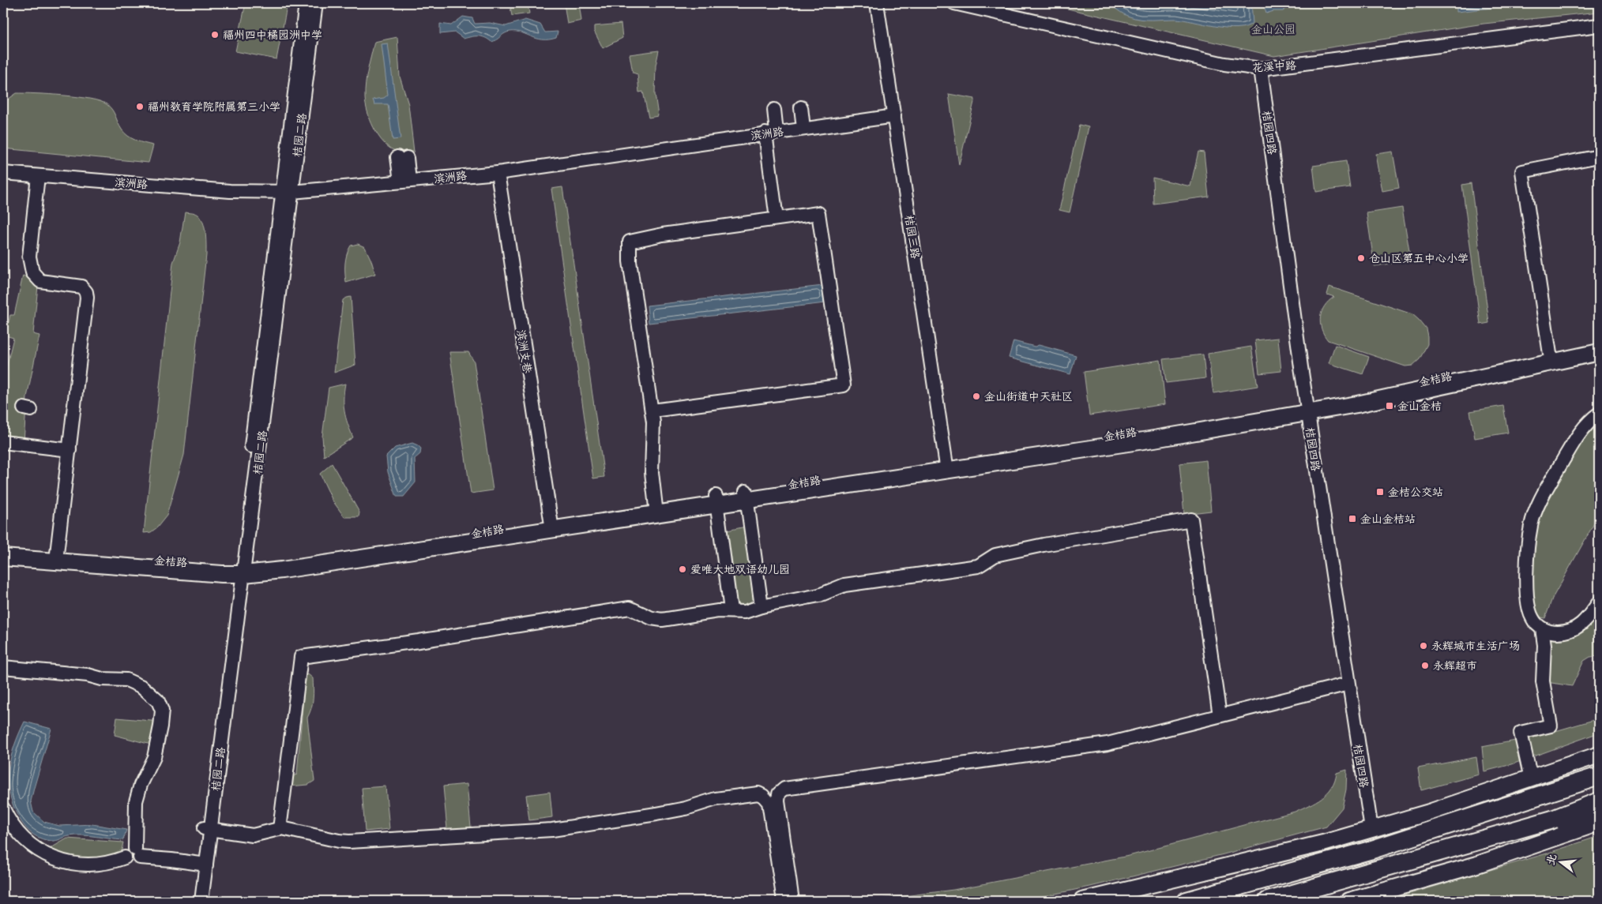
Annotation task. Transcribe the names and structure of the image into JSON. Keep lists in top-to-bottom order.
{
  "streets": {
    "main road": ["金桔路"],
    "street": [
      "花溪中路",
      "桔园四路",
      "滨洲路",
      "桔园二路",
      "桔园三路",
      "滨洲支巷"
    ]
  },
  "crossings": [
    ["花溪中路", "桔园四路"],
    ["桔园四路", "金桔路"],
    ["滨洲路", "桔园二路"],
    ["滨洲路", "桔园三路"],
    ["滨洲路", "滨洲支巷"],
    ["桔园二路", "金桔路"],
    ["桔园三路", "金桔路"],
    ["滨洲支巷", "金桔路"]
  ],
  "parks": ["金山公园"],
  "places": {
    "other": [
      "福州四中橘园洲中学",
      "福州教育学院附属第三小学",
      "仓山区第五中心小学",
      "金山街道中天社区",
      "爱唯大地双语幼儿园",
      "永辉城市生活广场",
      "永辉超市"
    ],
    "transit": ["金山金桔", "金桔公交站", "金山金桔站"]
  },
  "north": "left"
}
